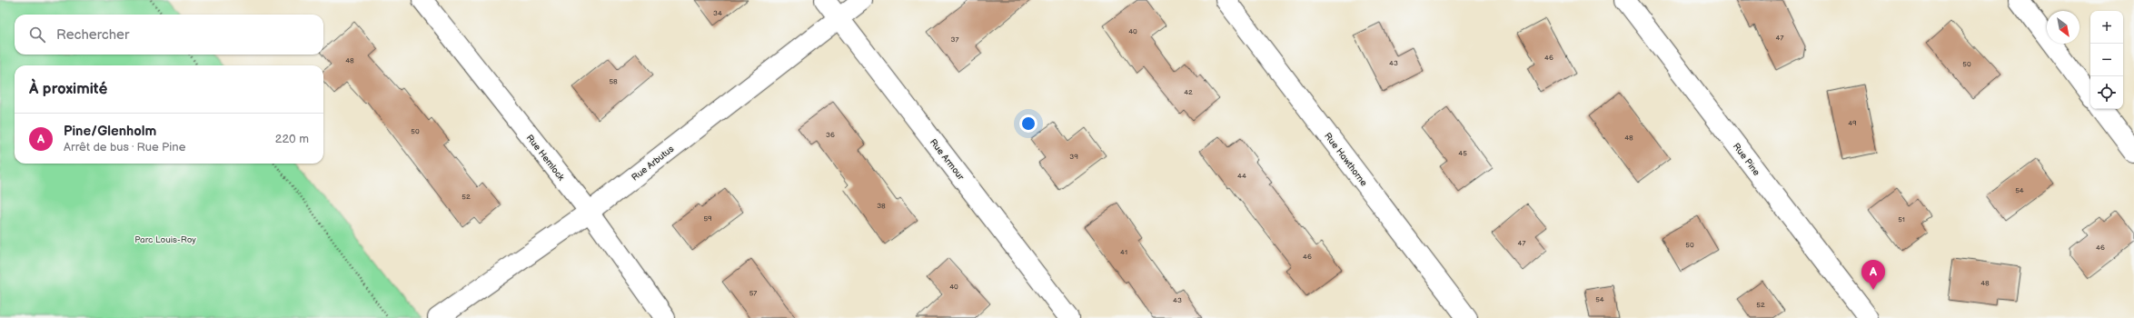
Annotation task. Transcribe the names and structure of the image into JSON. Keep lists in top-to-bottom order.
{
  "streets": {
    "street": [
      "Rue Hemlock",
      "Rue Armour",
      "Rue Hawthorne",
      "Rue Pine",
      "Rue Arbutus"
    ]
  },
  "crossings": [
    ["Rue Hemlock", "Rue Arbutus"],
    ["Rue Armour", "Rue Arbutus"]
  ],
  "parks": ["Parc Louis-Roy"],
  "house_numbers": [
    "34",
    "40",
    "47",
    "37",
    "46",
    "48",
    "43",
    "50",
    "58",
    "42",
    "49",
    "50",
    "36",
    "48",
    "45",
    "39",
    "44",
    "54",
    "52",
    "38",
    "59",
    "51",
    "47",
    "50",
    "46",
    "41",
    "46",
    "48",
    "40",
    "57",
    "54",
    "43",
    "52"
  ],
  "north": "bottom right",
  "page": {
    "map_buttons": ["+", "−"],
    "search": "Rechercher",
    "heading": "À proximité",
    "list": [
      {
        "mark": "A",
        "name": "Pine/Glenholm",
        "note": "Arrêt de bus · Rue Pine",
        "value": "220 m"
      }
    ],
    "pins": "A"
  }
}
